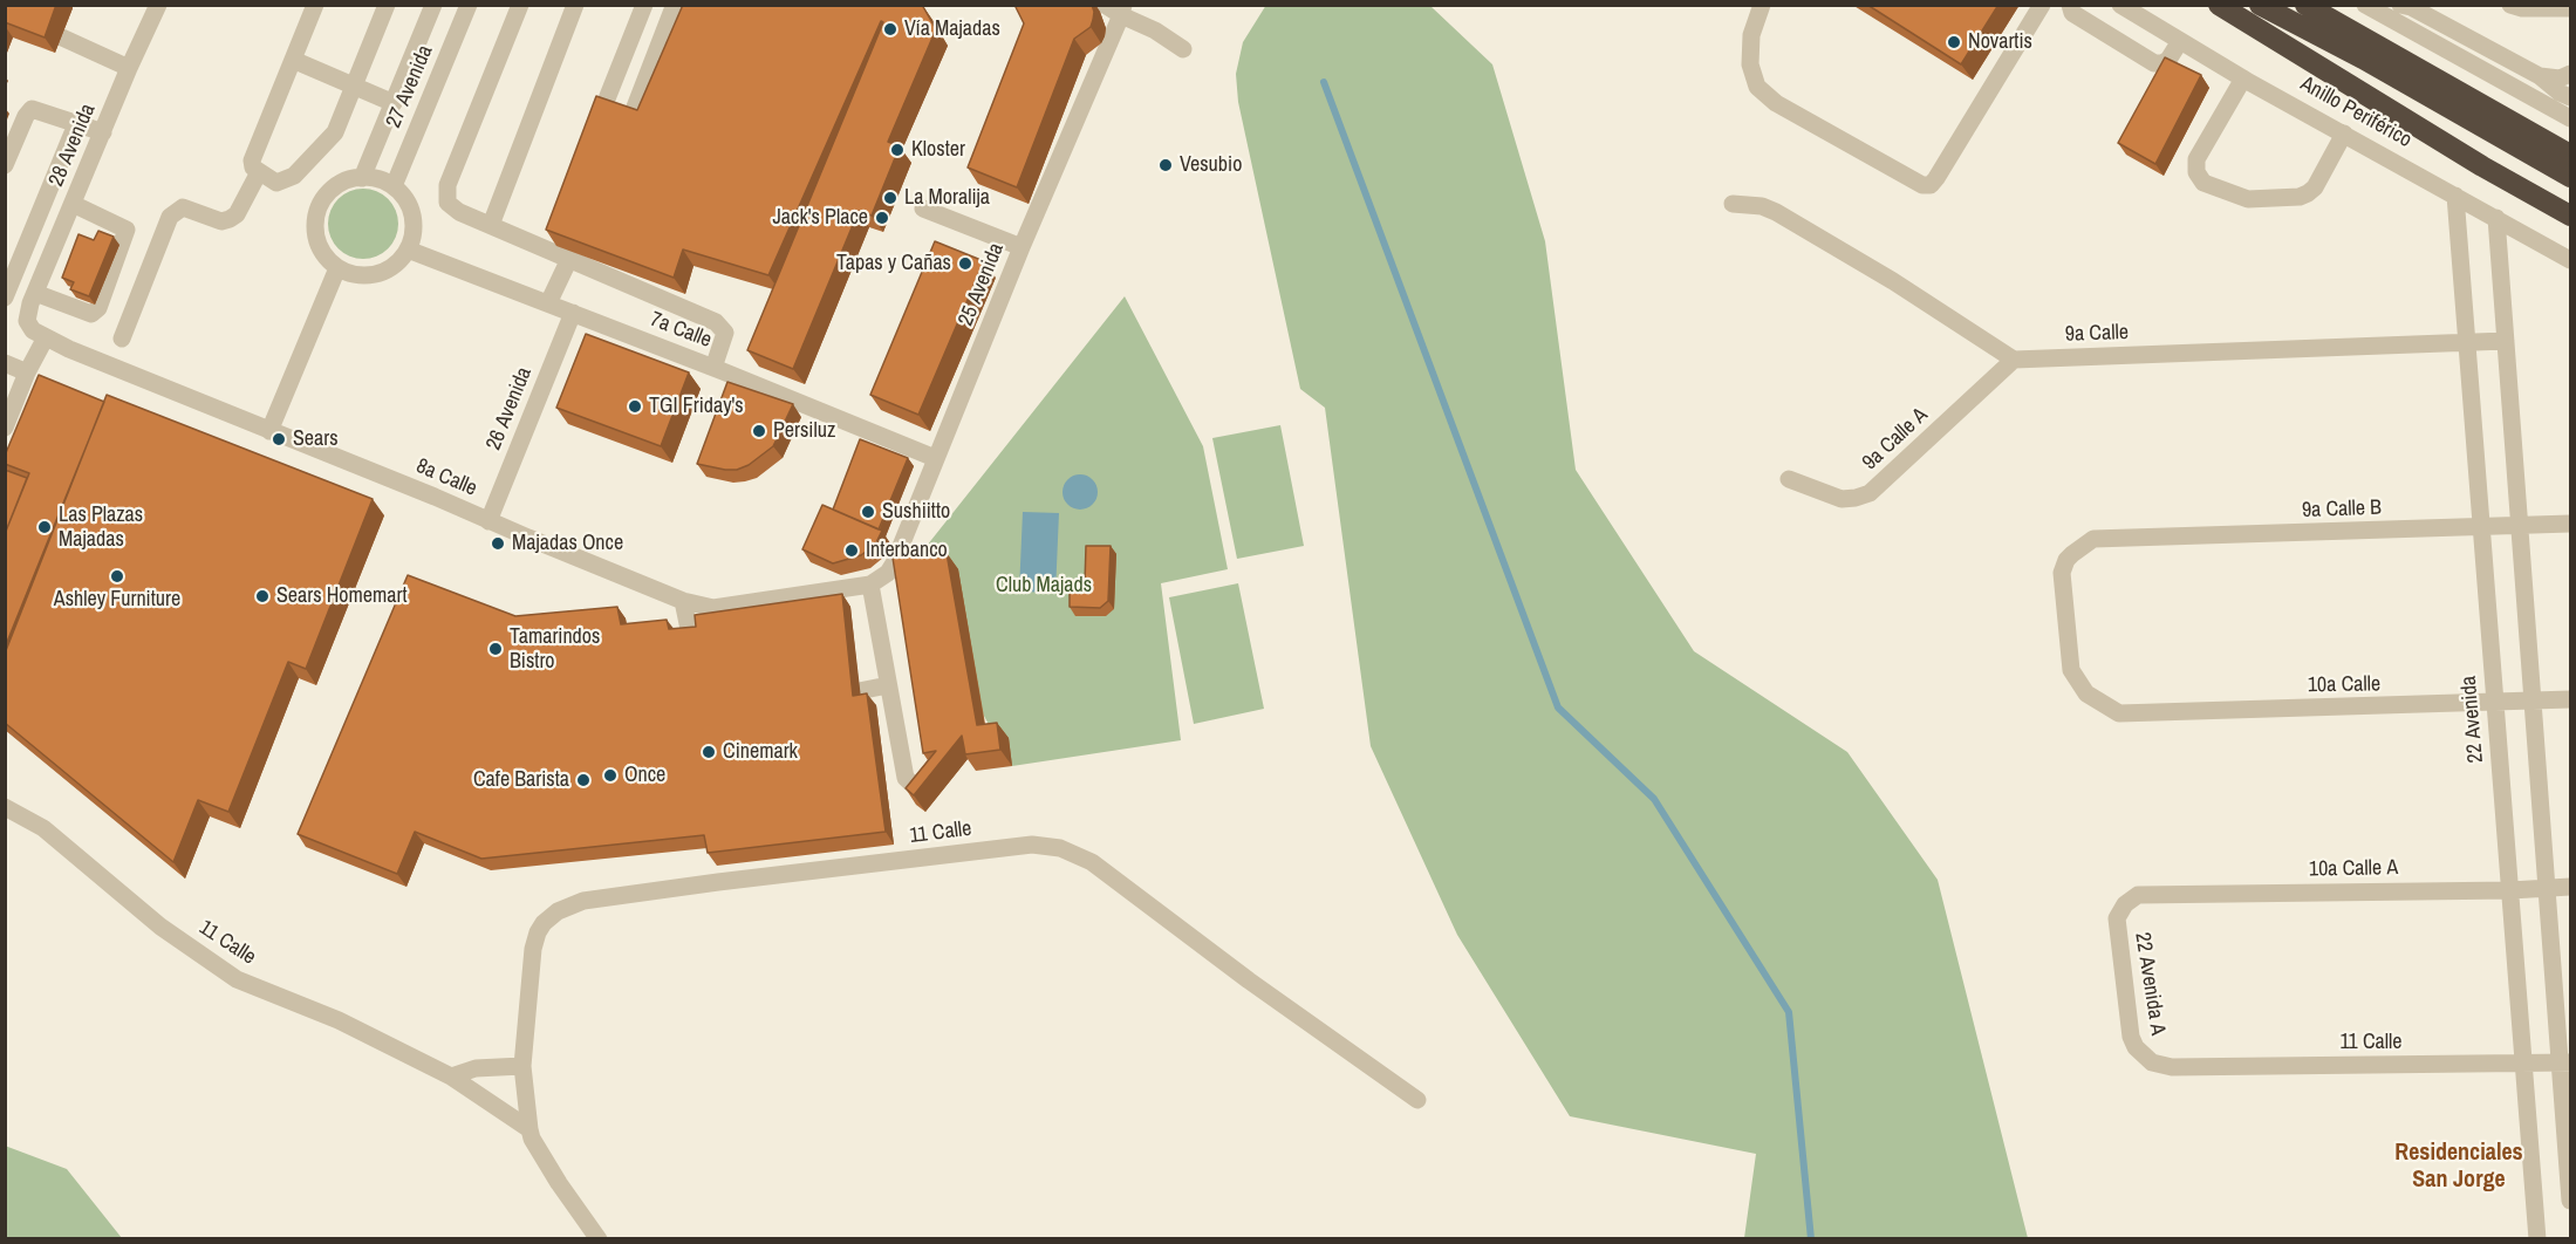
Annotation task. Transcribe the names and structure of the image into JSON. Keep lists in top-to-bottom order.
{
  "streets": {
    "highway": ["Anillo Periférico"],
    "street": [
      "27 Avenida",
      "28 Avenida",
      "25 Avenida",
      "7a Calle",
      "9a Calle",
      "26 Avenida",
      "9a Calle A",
      "8a Calle",
      "9a Calle B",
      "10a Calle",
      "22 Avenida",
      "11 Calle",
      "10a Calle A",
      "22 Avenida A"
    ]
  },
  "crossings": [
    ["27 Avenida", "7a Calle"],
    ["Anillo Periférico", "22 Avenida"],
    ["28 Avenida", "8a Calle"],
    ["25 Avenida", "7a Calle"],
    ["25 Avenida", "8a Calle"],
    ["7a Calle", "26 Avenida"],
    ["9a Calle", "9a Calle A"],
    ["9a Calle", "22 Avenida"],
    ["26 Avenida", "8a Calle"],
    ["9a Calle B", "10a Calle"],
    ["9a Calle B", "22 Avenida"],
    ["10a Calle", "22 Avenida"],
    ["22 Avenida", "11 Calle"],
    ["22 Avenida", "10a Calle A"],
    ["11 Calle", "22 Avenida A"],
    ["10a Calle A", "22 Avenida A"]
  ],
  "districts": ["Residenciales San Jorge"],
  "parks": ["Club Majads"],
  "places": [
    "Vía Majadas",
    "Novartis",
    "Kloster",
    "Vesubio",
    "La Moralija",
    "Jack's Place",
    "Tapas y Cañas",
    "TGI Friday's",
    "Persiluz",
    "Sears",
    "Sushiitto",
    "Las Plazas Majadas",
    "Majadas Once",
    "Interbanco",
    "Ashley Furniture",
    "Sears Homemart",
    "Tamarindos Bistro",
    "Cinemark",
    "Once",
    "Cafe Barista"
  ]
}
